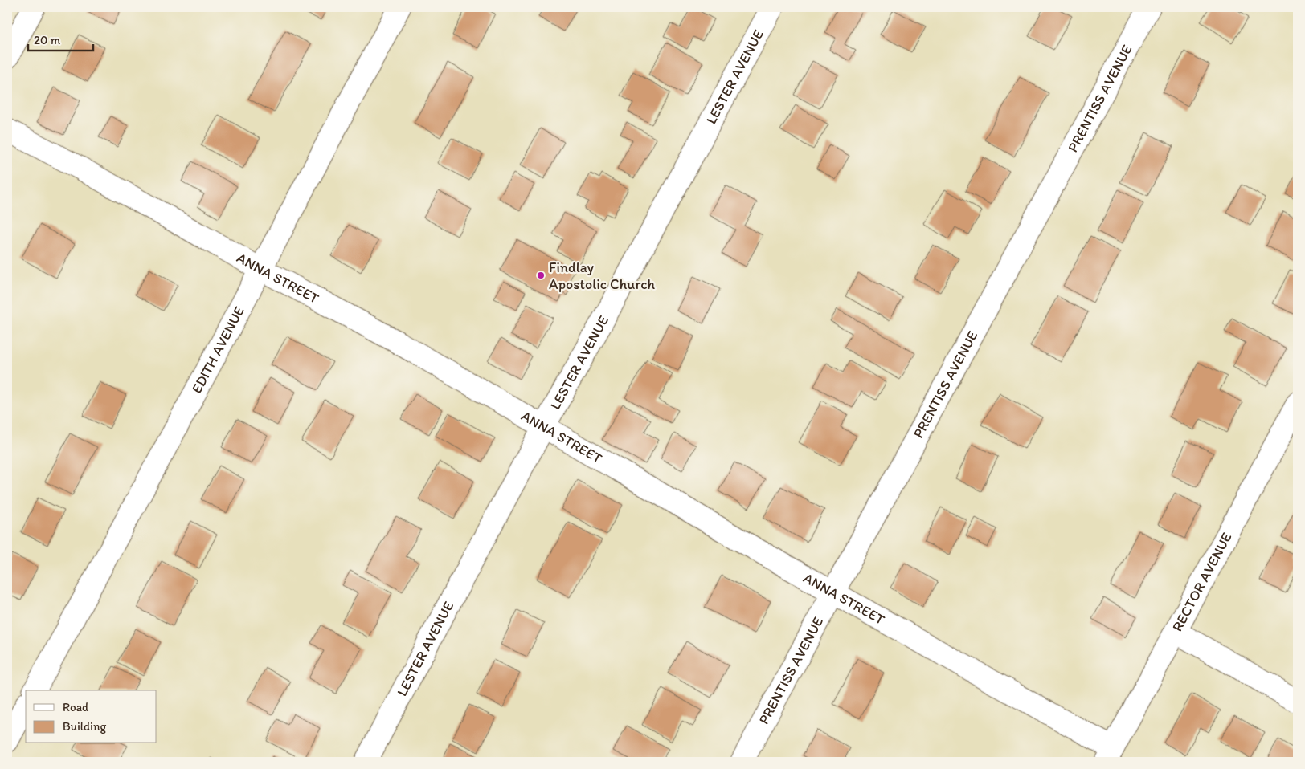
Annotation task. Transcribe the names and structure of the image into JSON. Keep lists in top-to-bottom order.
{
  "streets": {
    "street": [
      "LESTER AVENUE",
      "PRENTISS AVENUE",
      "ANNA STREET",
      "EDITH AVENUE",
      "RECTOR AVENUE"
    ]
  },
  "crossings": [
    ["LESTER AVENUE", "ANNA STREET"],
    ["PRENTISS AVENUE", "ANNA STREET"],
    ["ANNA STREET", "EDITH AVENUE"],
    ["ANNA STREET", "RECTOR AVENUE"]
  ],
  "places": ["Findlay Apostolic Church"],
  "legend": ["Road", "Building"],
  "scale_bar": "20 m"
}
